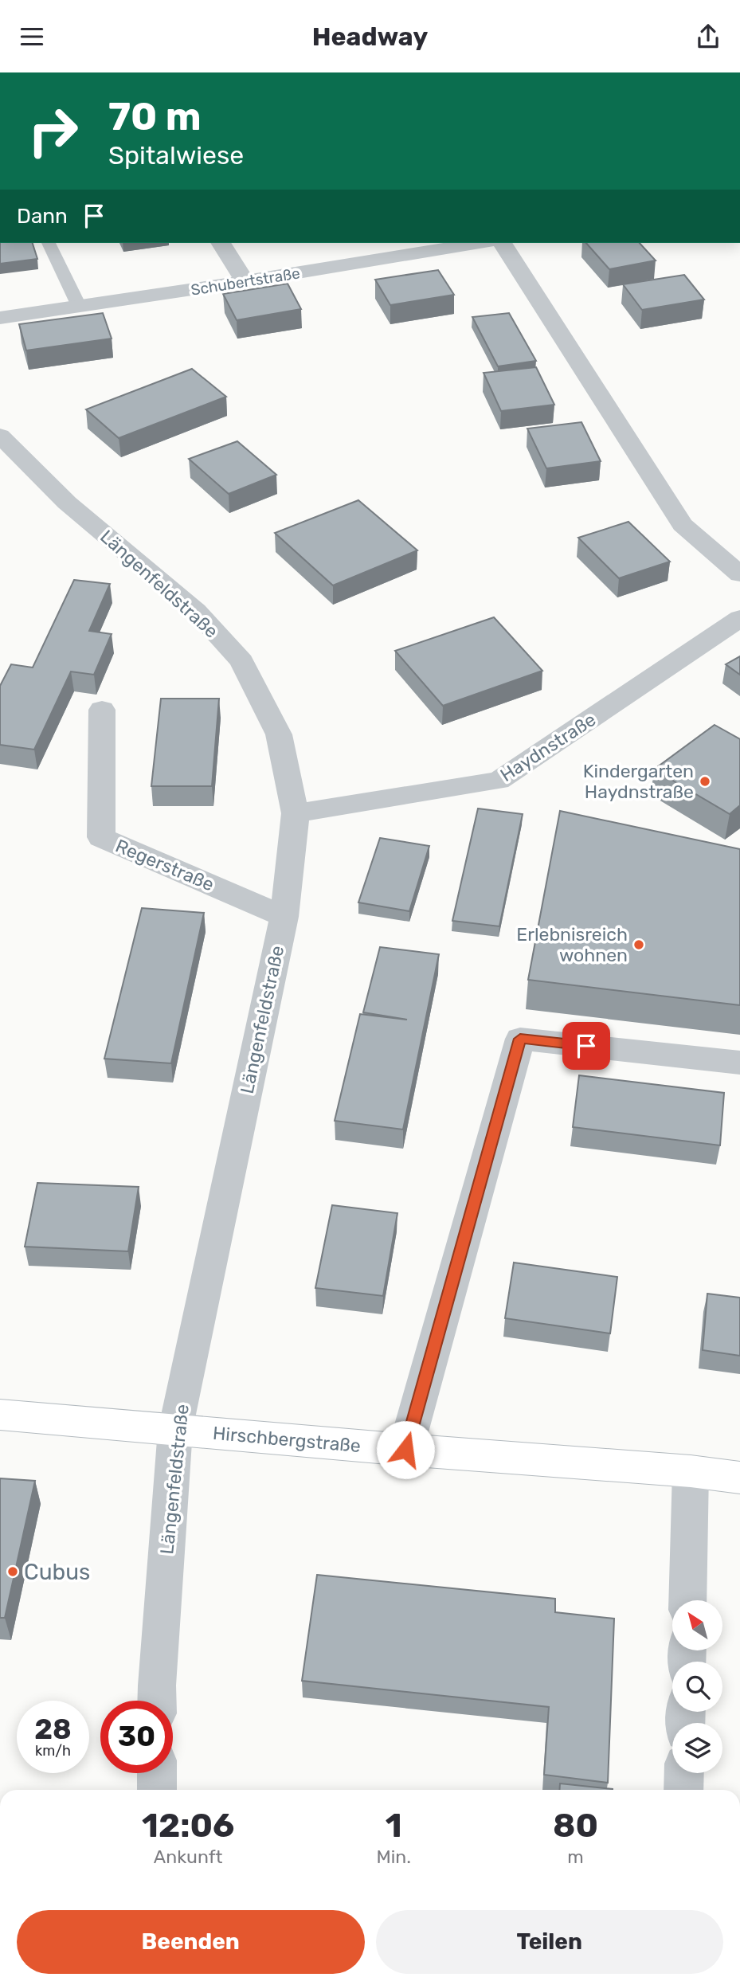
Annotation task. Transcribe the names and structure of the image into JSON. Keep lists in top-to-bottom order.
{
  "streets": {
    "street": [
      "Schubertstraße",
      "Längenfeldstraße",
      "Haydnstraße",
      "Regerstraße",
      "Hirschbergstraße"
    ]
  },
  "crossings": [
    ["Längenfeldstraße", "Haydnstraße"],
    ["Längenfeldstraße", "Regerstraße"],
    ["Längenfeldstraße", "Hirschbergstraße"]
  ],
  "places": ["Kindergarten Haydnstraße", "Erlebnisreich wohnen", "Cubus"],
  "north": "top left",
  "page": {
    "header": "Headway",
    "turn": ["70 m", "Spitalwiese"],
    "then": "Dann",
    "speed": "28 km/h",
    "limit": "30",
    "eta": [
      "12:06",
      "Ankunft",
      "1",
      "Min.",
      "80",
      "m"
    ],
    "buttons": ["Beenden", "Teilen"]
  }
}
